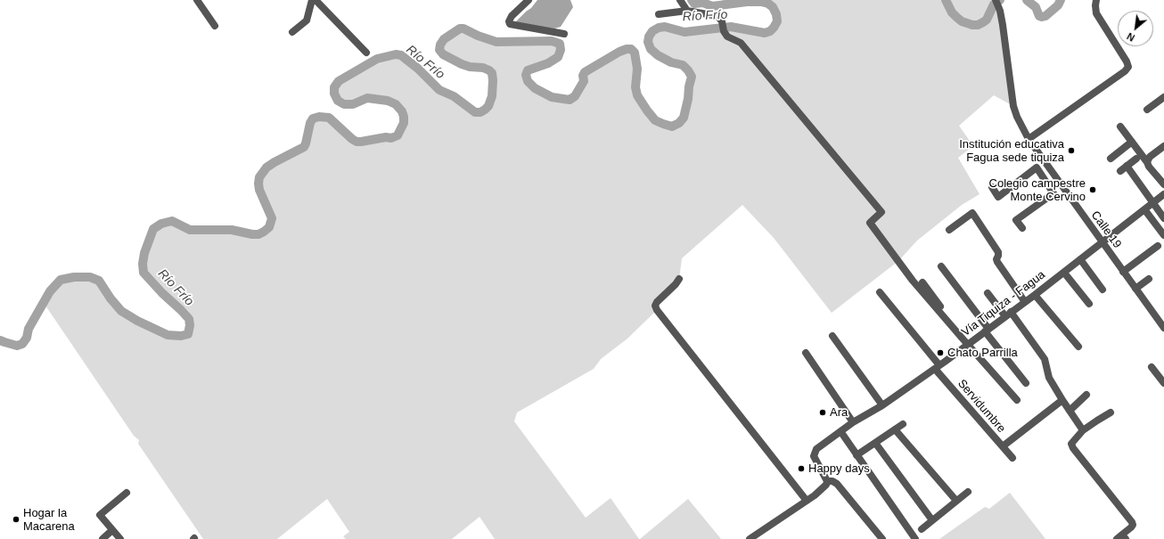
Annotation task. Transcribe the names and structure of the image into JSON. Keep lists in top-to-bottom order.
{
  "streets": {
    "street": ["Calle 19", "Vía Tiquiza - Fagua", "Servidumbre"]
  },
  "crossings": [
    ["Calle 19", "Vía Tiquiza - Fagua"],
    ["Vía Tiquiza - Fagua", "Servidumbre"]
  ],
  "water": ["Río Frío"],
  "places": [
    "Institución educativa Fagua sede tiquiza",
    "Colegio campestre Monte Cervino",
    "Chato Parrilla",
    "Ara",
    "Happy days",
    "Hogar la Macarena"
  ],
  "north": "bottom left"
}
